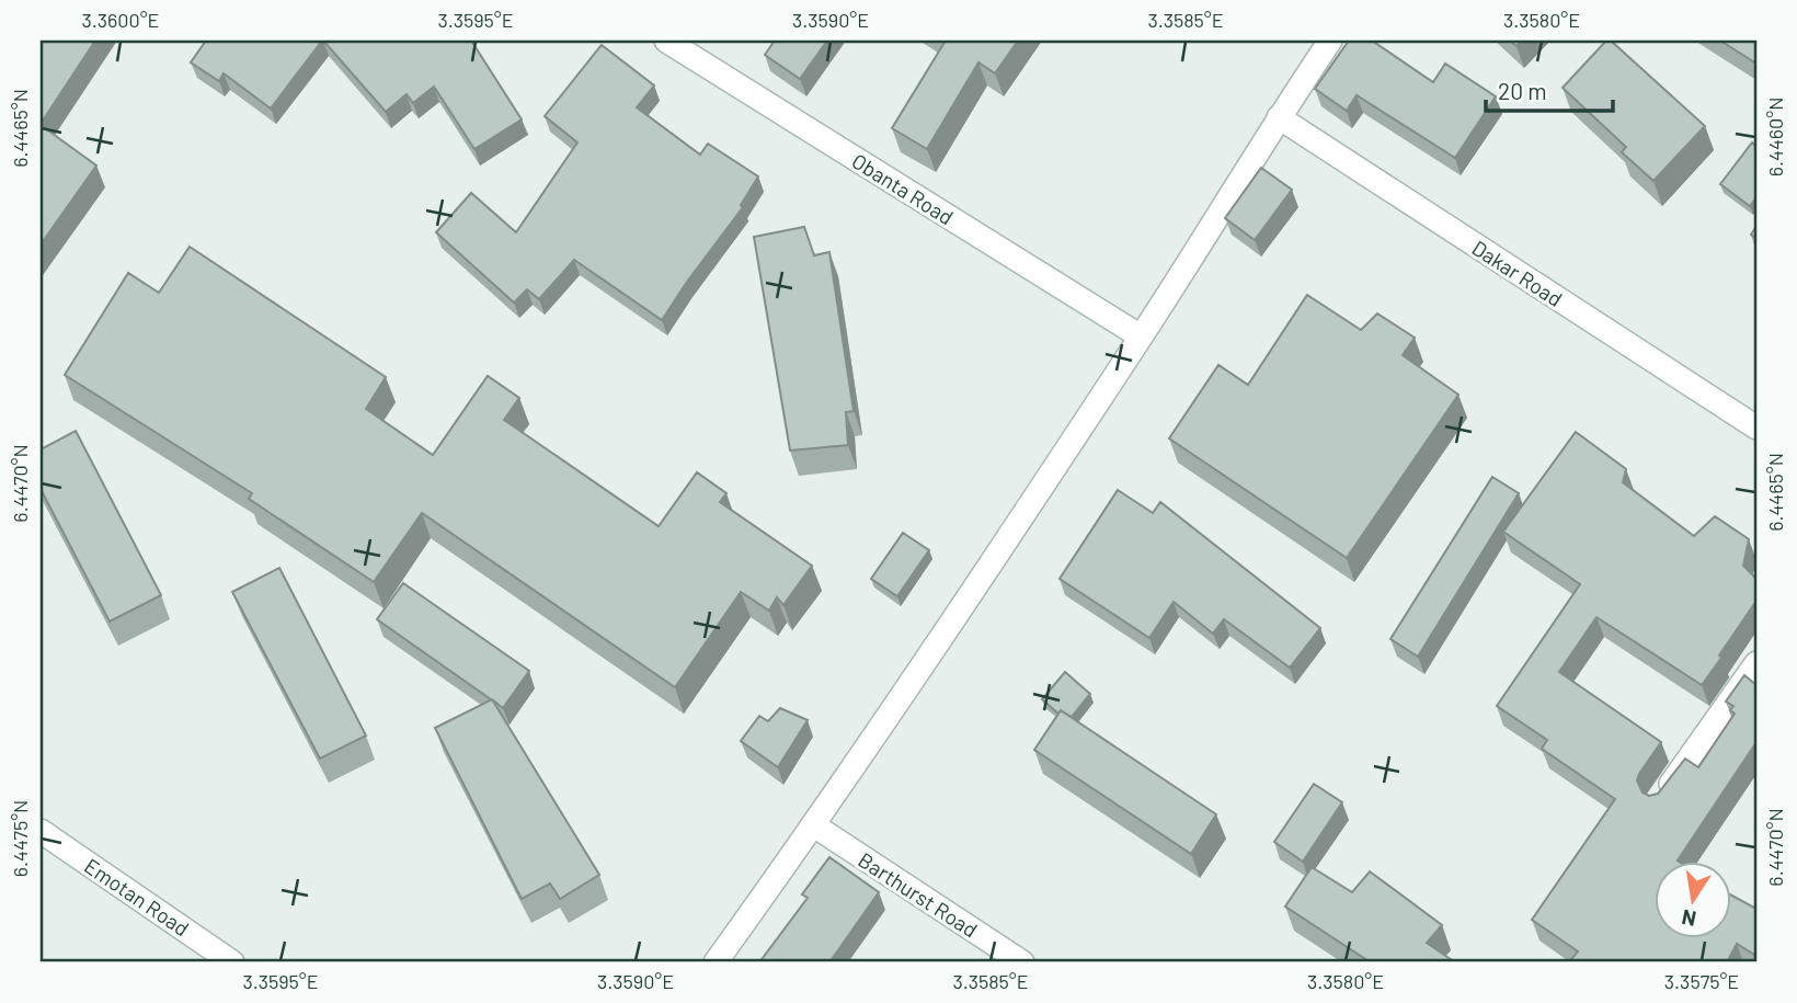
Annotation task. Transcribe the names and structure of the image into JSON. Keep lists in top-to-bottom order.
{
  "streets": {
    "street": [
      "Obanta Road",
      "Dakar Road",
      "Barthurst Road",
      "Emotan Road"
    ]
  },
  "scale_bar": "20 m",
  "north": "bottom",
  "coordinates": [
    "3.3600°E",
    "3.3595°E",
    "3.3590°E",
    "3.3585°E",
    "3.3580°E",
    "6.4465°N",
    "6.4460°N",
    "6.4470°N",
    "6.4475°N",
    "3.3575°E"
  ]
}
